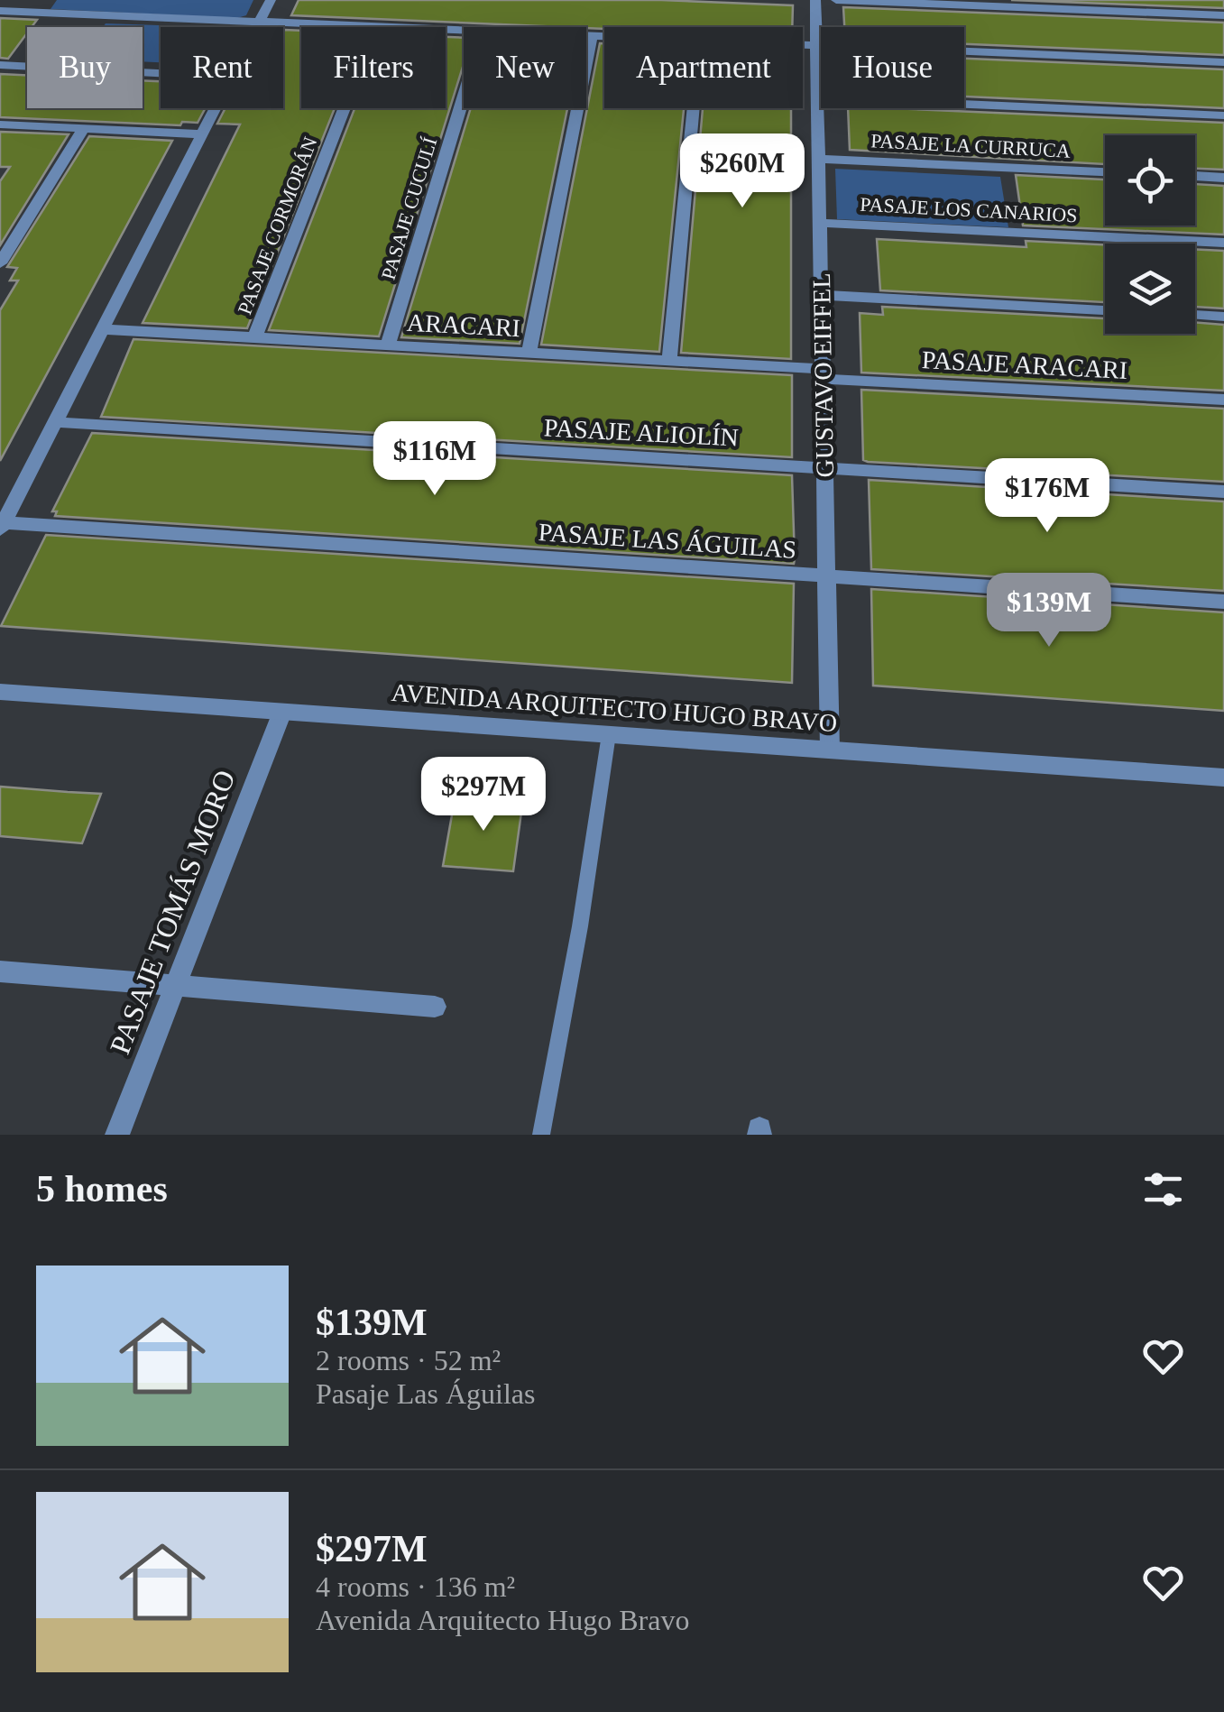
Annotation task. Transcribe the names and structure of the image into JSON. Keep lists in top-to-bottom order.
{
  "streets": {
    "street": [
      "PASAJE LA CURRUCA",
      "PASAJE CUCULÍ",
      "PASAJE LOS CANARIOS",
      "PASAJE CORMORÁN",
      "ARACARI",
      "PASAJE ARACARI",
      "GUSTAVO EIFFEL",
      "PASAJE ALIOLÍN",
      "PASAJE LAS ÁGUILAS",
      "AVENIDA ARQUITECTO HUGO BRAVO",
      "PASAJE TOMÁS MORO"
    ]
  },
  "crossings": [
    ["PASAJE LA CURRUCA", "GUSTAVO EIFFEL"],
    ["PASAJE CUCULÍ", "ARACARI"],
    ["PASAJE LOS CANARIOS", "GUSTAVO EIFFEL"],
    ["PASAJE CORMORÁN", "ARACARI"],
    ["ARACARI", "PASAJE ARACARI"],
    ["ARACARI", "GUSTAVO EIFFEL"],
    ["PASAJE ARACARI", "GUSTAVO EIFFEL"],
    ["GUSTAVO EIFFEL", "PASAJE ALIOLÍN"],
    ["GUSTAVO EIFFEL", "PASAJE LAS ÁGUILAS"],
    ["GUSTAVO EIFFEL", "AVENIDA ARQUITECTO HUGO BRAVO"],
    ["AVENIDA ARQUITECTO HUGO BRAVO", "PASAJE TOMÁS MORO"]
  ],
  "page": {
    "chip": [
      "Buy",
      "Rent",
      "Filters",
      "New",
      "Apartment",
      "House"
    ],
    "price": [
      "$260M",
      "$116M",
      "$176M",
      "$139M",
      "$297M"
    ],
    "heading": "5 homes",
    "list": [
      {
        "name": "$139M",
        "note": "2 rooms · 52 m² · Pasaje Las Águilas"
      },
      {
        "name": "$297M",
        "note": "4 rooms · 136 m² · Avenida Arquitecto Hugo Bravo"
      }
    ]
  }
}
